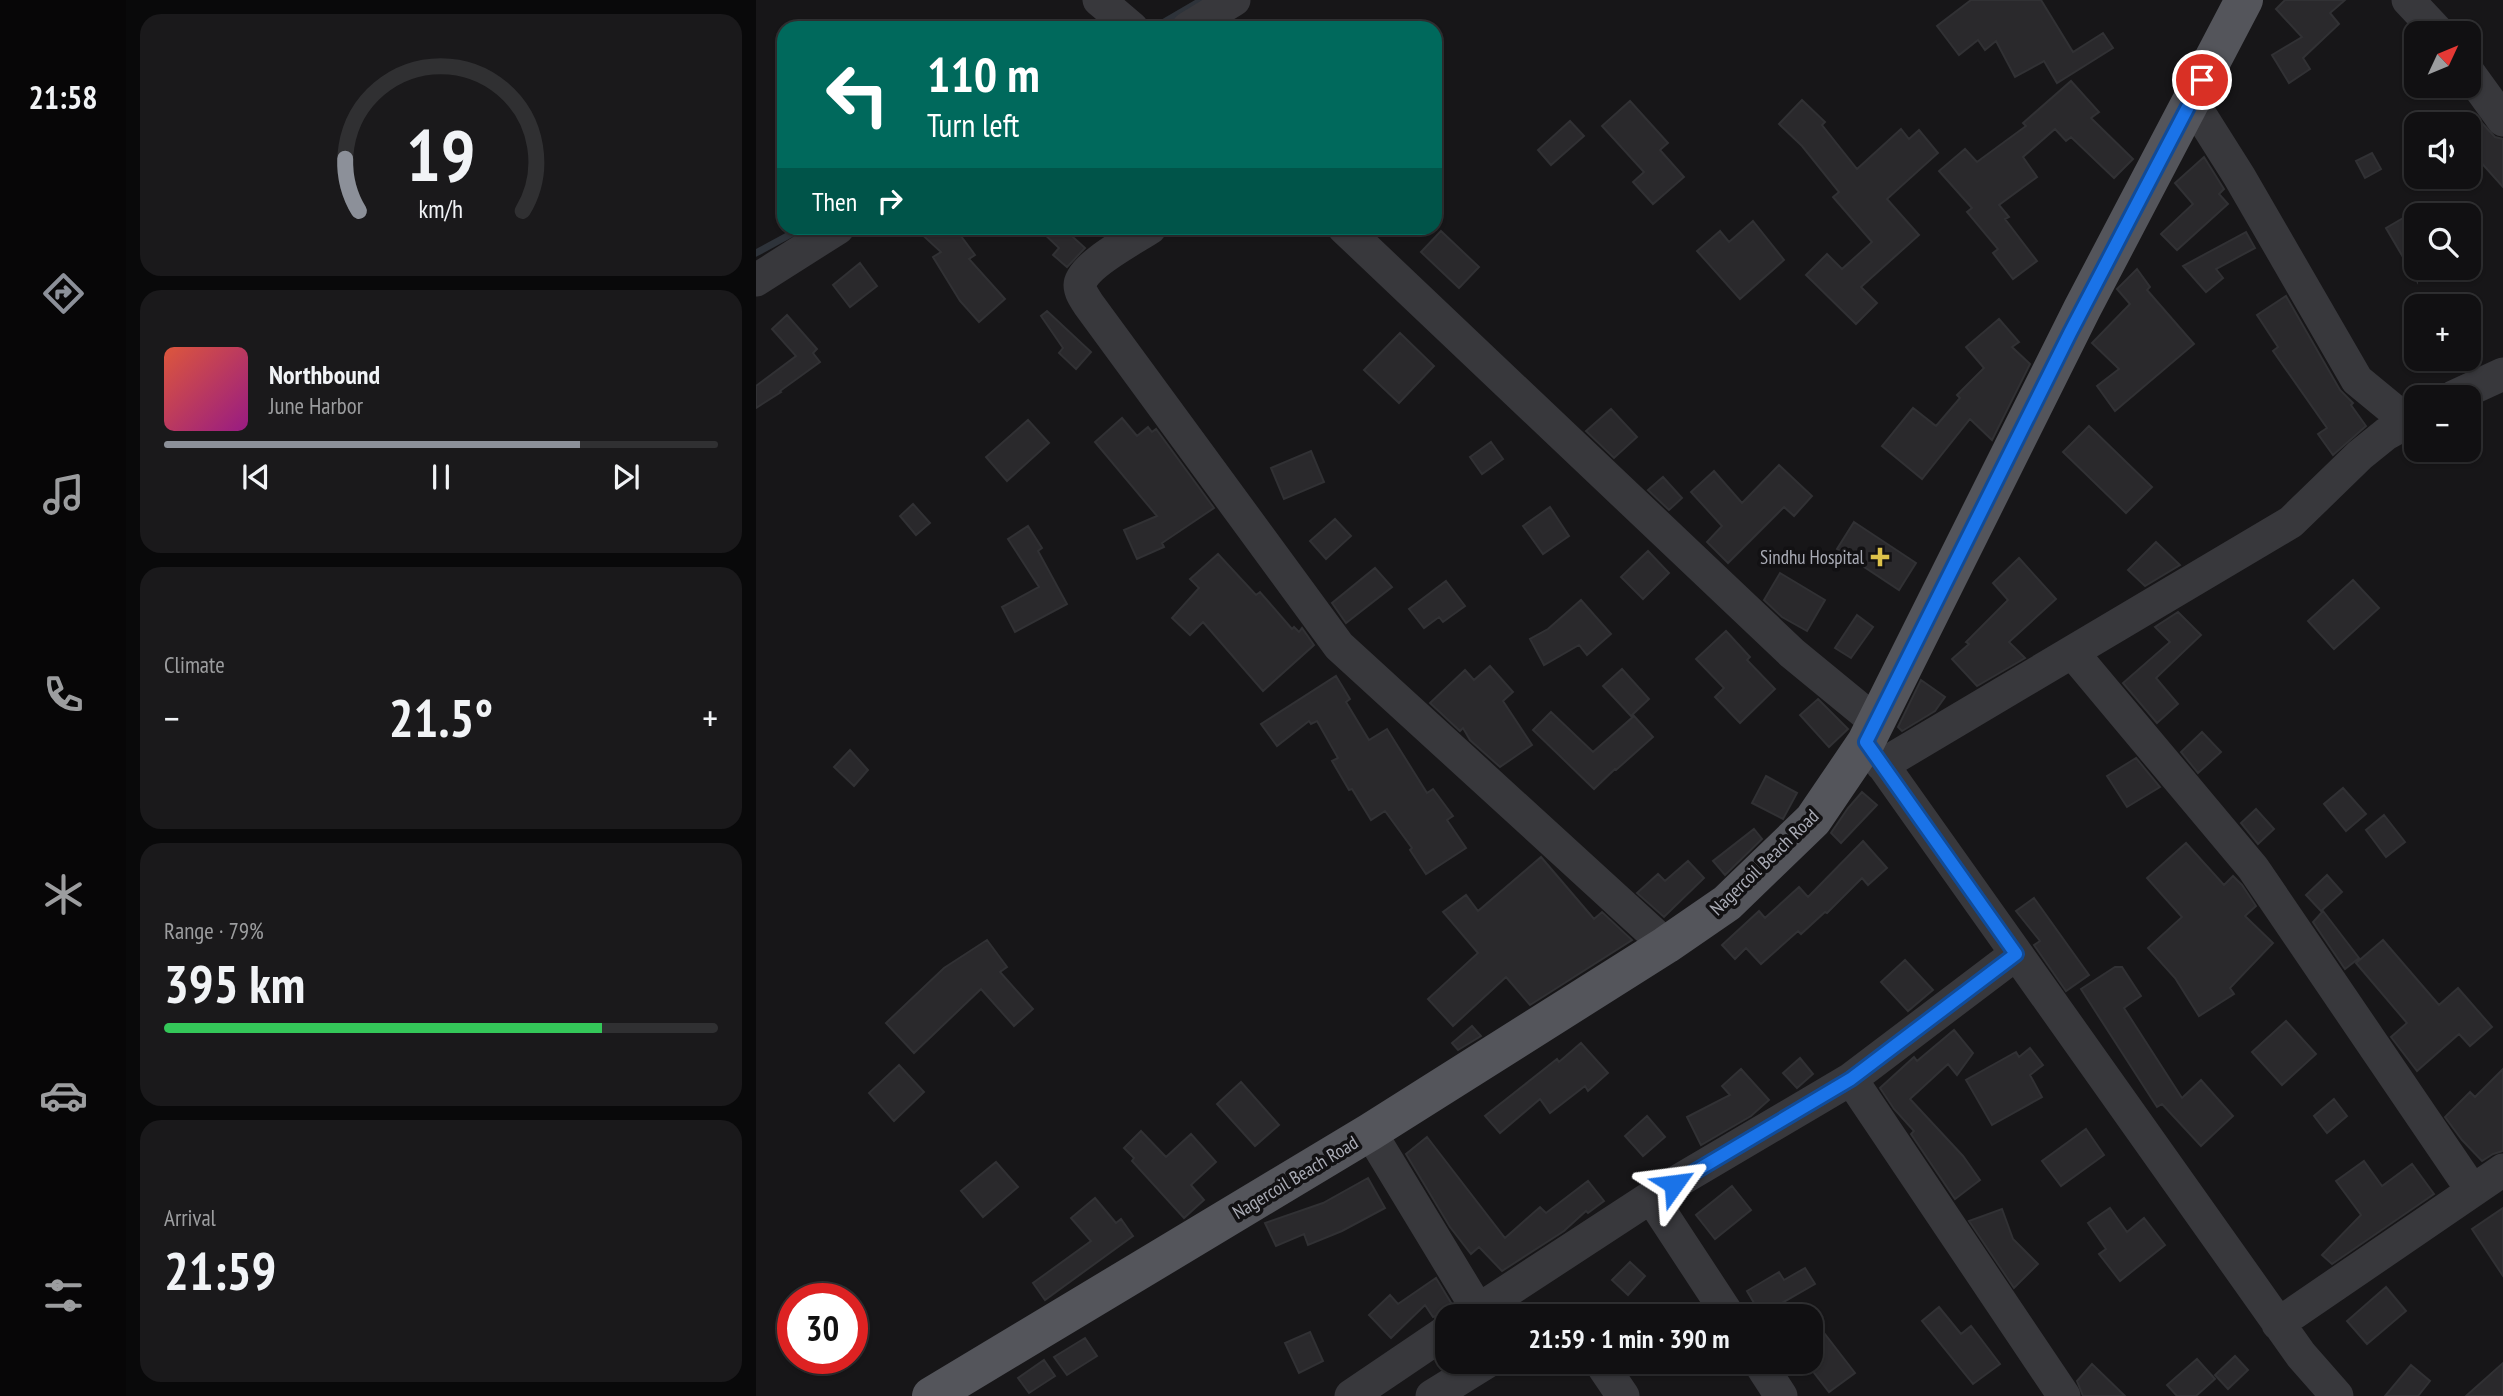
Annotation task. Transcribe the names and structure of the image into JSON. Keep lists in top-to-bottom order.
{
  "streets": {
    "main road": ["Nagercoil Beach Road"]
  },
  "places": {
    "health": ["Sindhu Hospital"]
  },
  "north": "top right",
  "page": {
    "tabs": "21:58",
    "map_buttons": ["+", "−"],
    "turn": ["110 m", "Turn left"],
    "then": "Then",
    "song": ["Northbound", "June Harbor"],
    "tile": [
      "Climate",
      ["Range · 79%", "395 km"],
      ["Arrival", "21:59"]
    ],
    "heat": ["−", "21.5°", "+"],
    "limit": "30",
    "trip": "21:59 · 1 min · 390 m",
    "gauge": ["19", "km/h"]
  }
}
